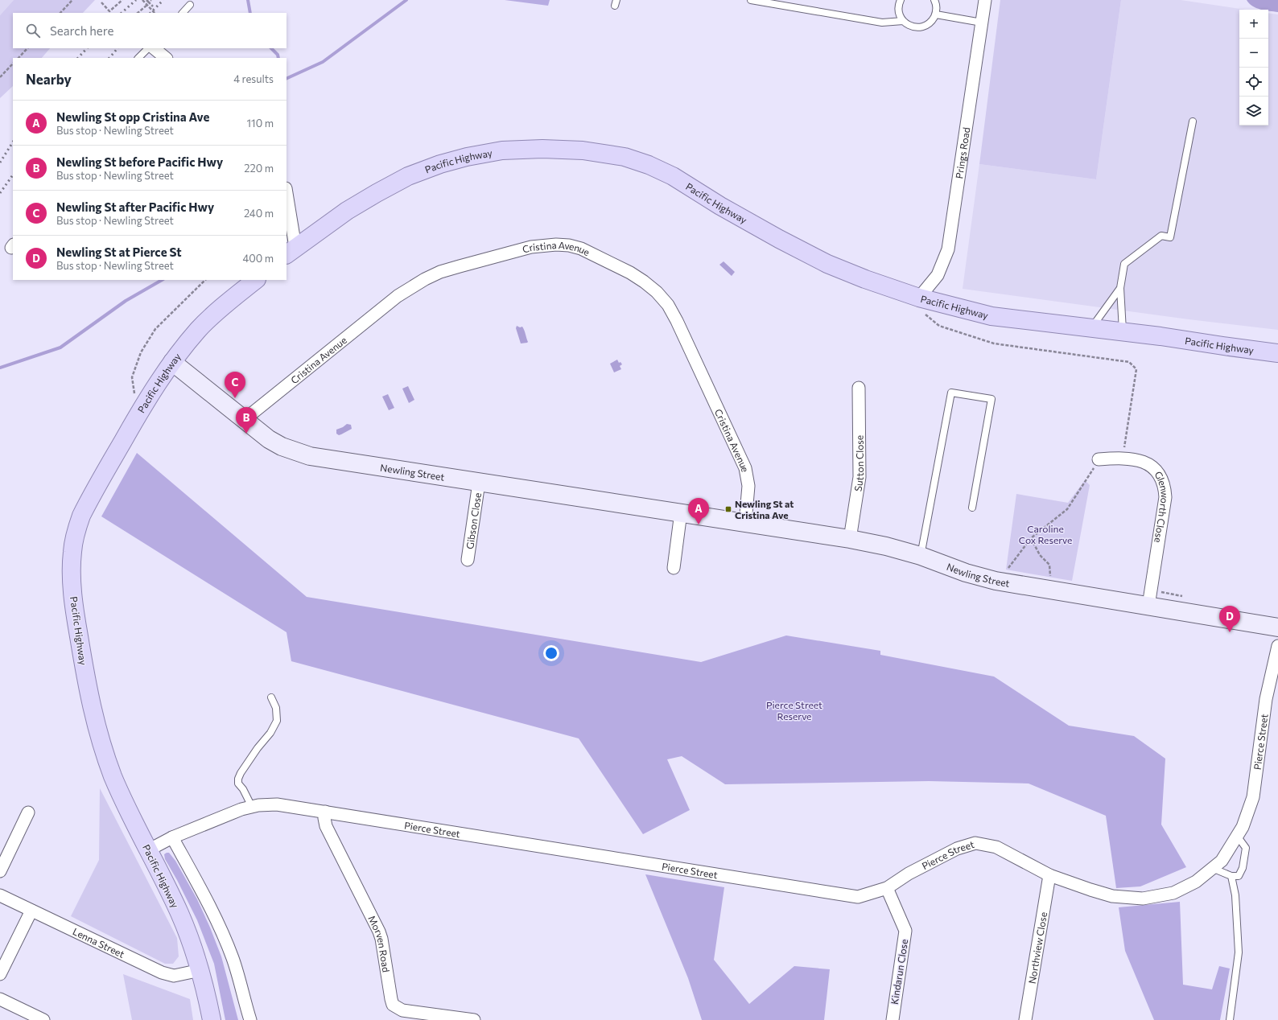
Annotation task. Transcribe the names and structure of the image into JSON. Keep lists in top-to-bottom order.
{
  "streets": {
    "main road": ["Pacific Highway"],
    "street": [
      "Prings Road",
      "Cristina Avenue",
      "Sutton Close",
      "Newling Street",
      "Glenworth Close",
      "Gibson Close",
      "Pierce Street",
      "Lenna Street",
      "Morven Road",
      "Northview Close",
      "Kindarun Close"
    ]
  },
  "crossings": [
    ["Prings Road", "Pacific Highway"],
    ["Pacific Highway", "Newling Street"],
    ["Pacific Highway", "Pierce Street"],
    ["Pacific Highway", "Lenna Street"],
    ["Cristina Avenue", "Newling Street"],
    ["Sutton Close", "Newling Street"],
    ["Newling Street", "Glenworth Close"],
    ["Newling Street", "Gibson Close"],
    ["Pierce Street", "Morven Road"],
    ["Pierce Street", "Northview Close"],
    ["Pierce Street", "Kindarun Close"]
  ],
  "parks": ["Caroline Cox Reserve", "Pierce Street Reserve"],
  "places": {
    "transit": ["Newling St at Cristina Ave"]
  },
  "page": {
    "map_buttons": ["+", "−"],
    "search": "Search here",
    "heading": ["Nearby", "4 results"],
    "list": [
      {
        "mark": "A",
        "name": "Newling St opp Cristina Ave",
        "note": "Bus stop · Newling Street",
        "value": "110 m"
      },
      {
        "mark": "B",
        "name": "Newling St before Pacific Hwy",
        "note": "Bus stop · Newling Street",
        "value": "220 m"
      },
      {
        "mark": "C",
        "name": "Newling St after Pacific Hwy",
        "note": "Bus stop · Newling Street",
        "value": "240 m"
      },
      {
        "mark": "D",
        "name": "Newling St at Pierce St",
        "note": "Bus stop · Newling Street",
        "value": "400 m"
      }
    ],
    "pins": [
      "C",
      "B",
      "A",
      "D"
    ]
  }
}
